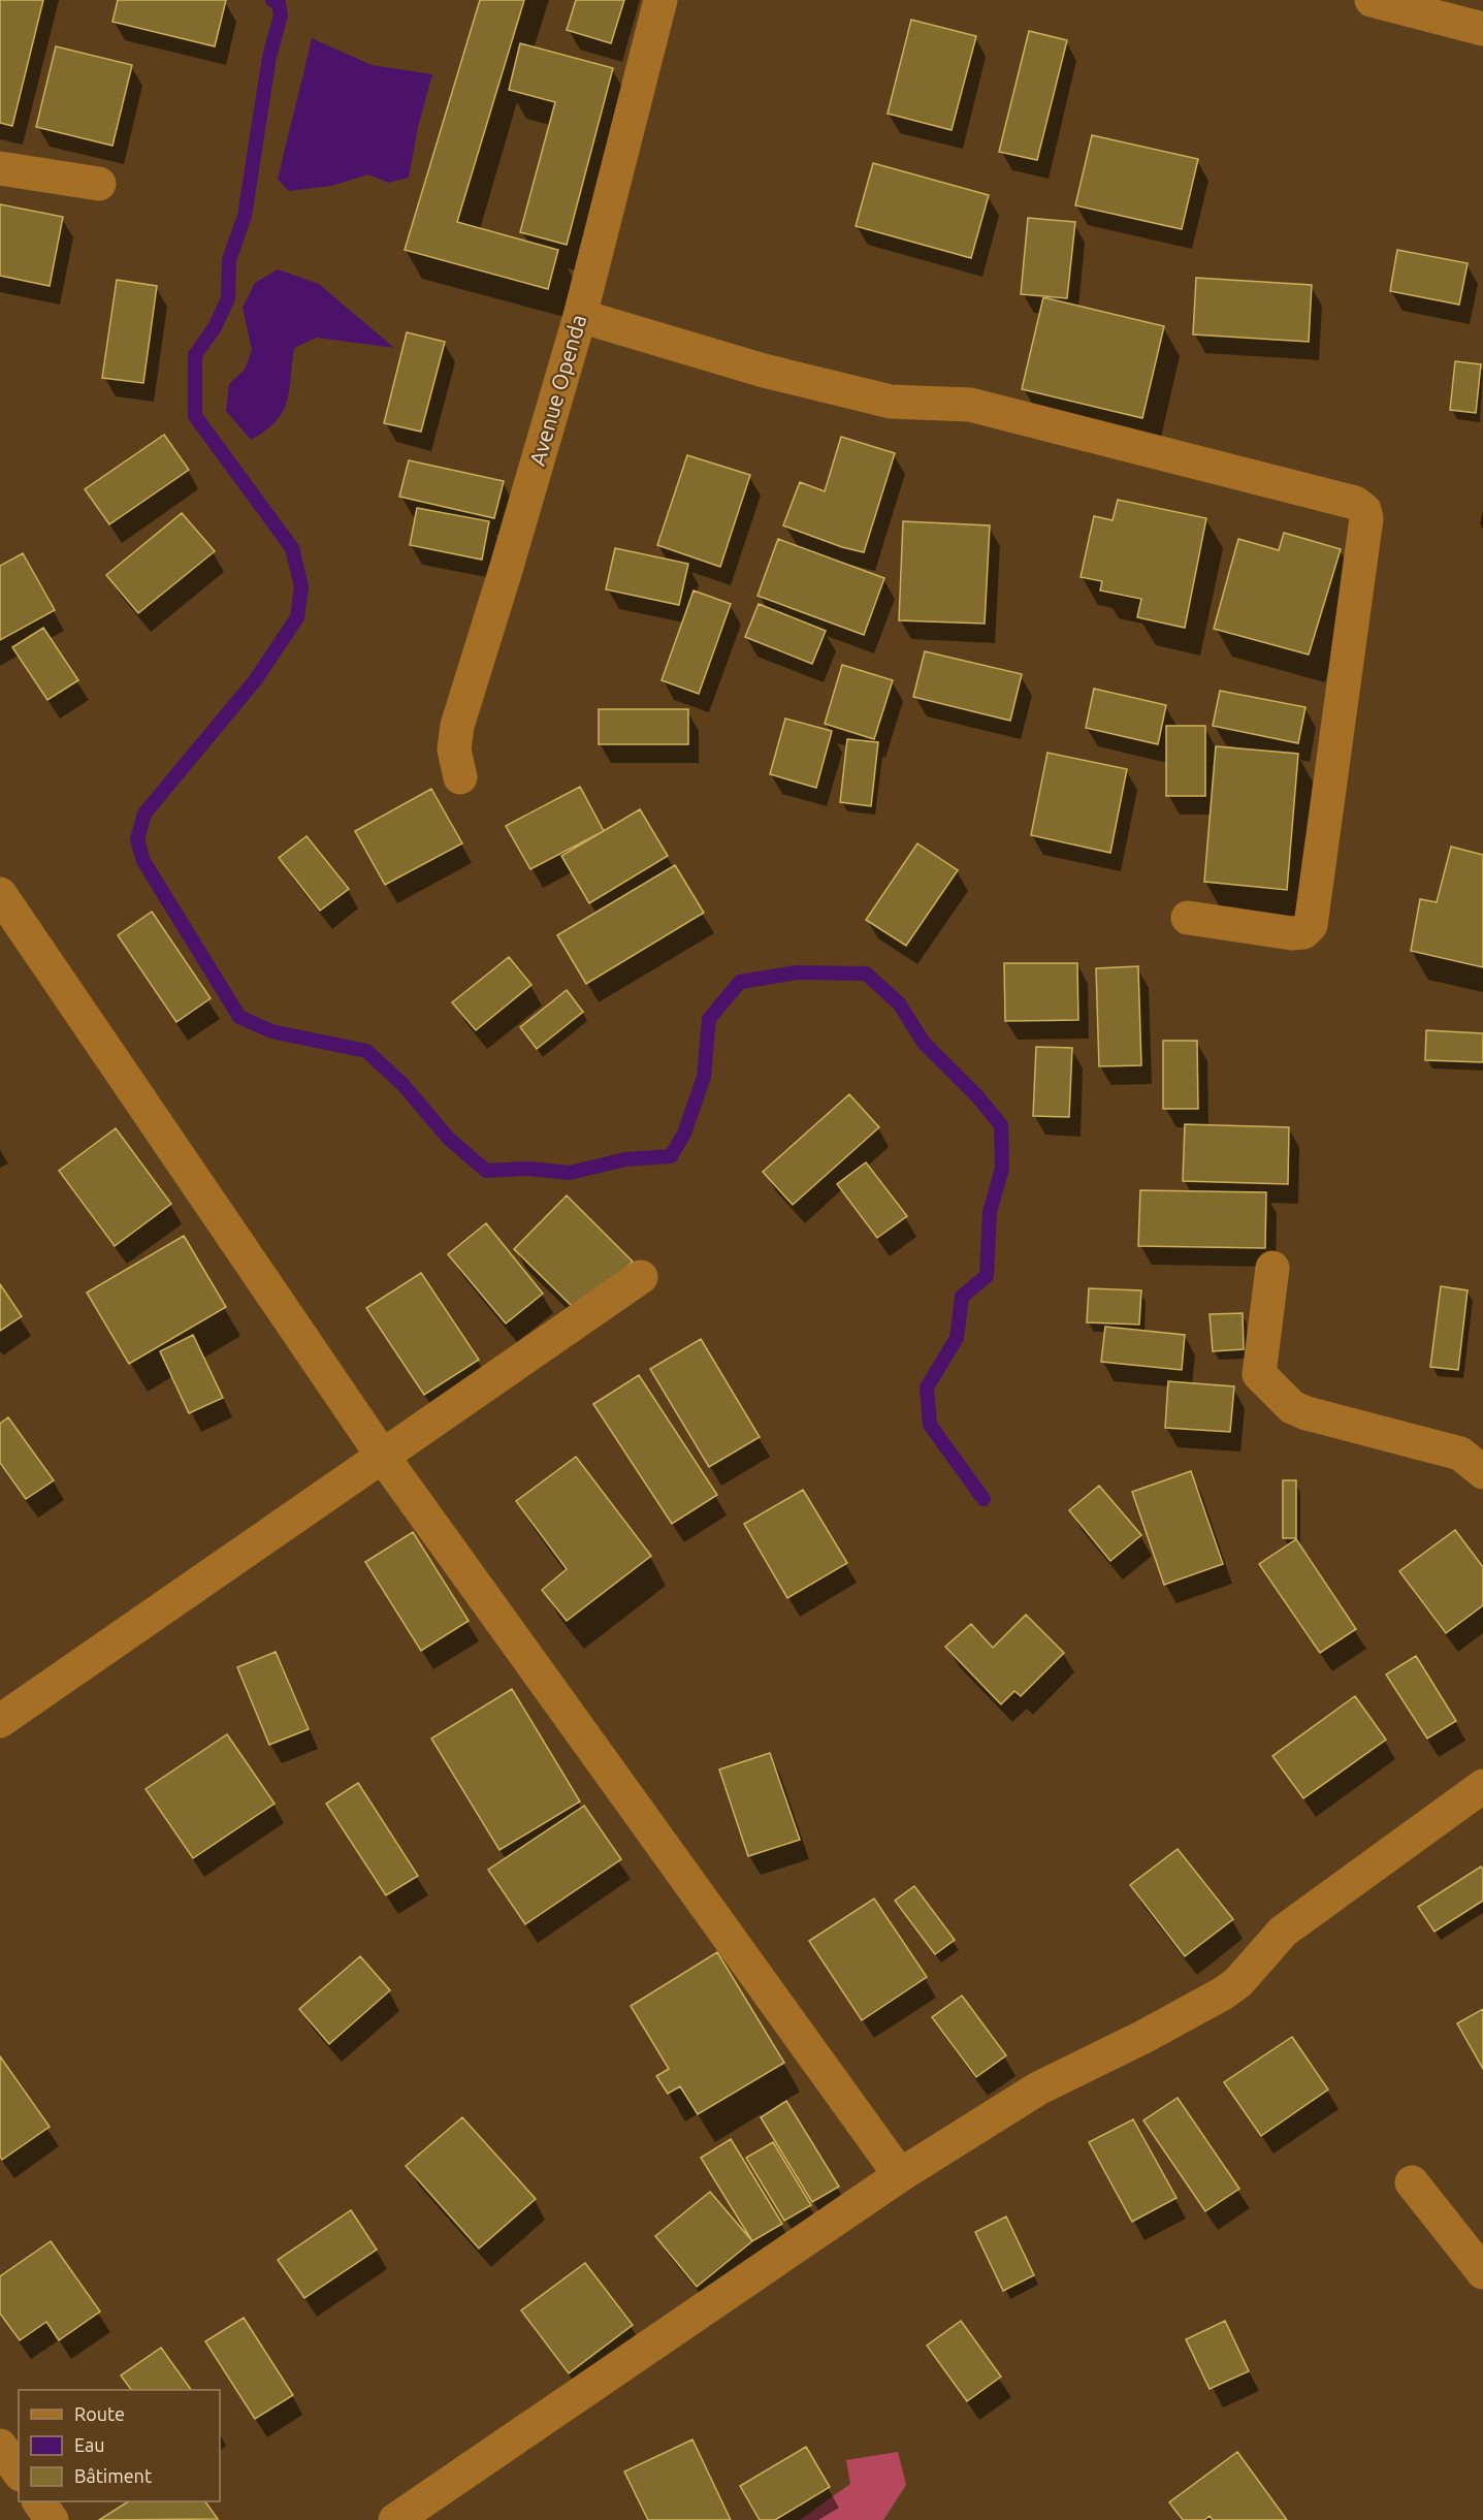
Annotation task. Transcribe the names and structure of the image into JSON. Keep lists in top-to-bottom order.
{
  "streets": {
    "street": ["Avenue Openda"]
  },
  "legend": ["Route", "Eau", "Bâtiment"]
}
